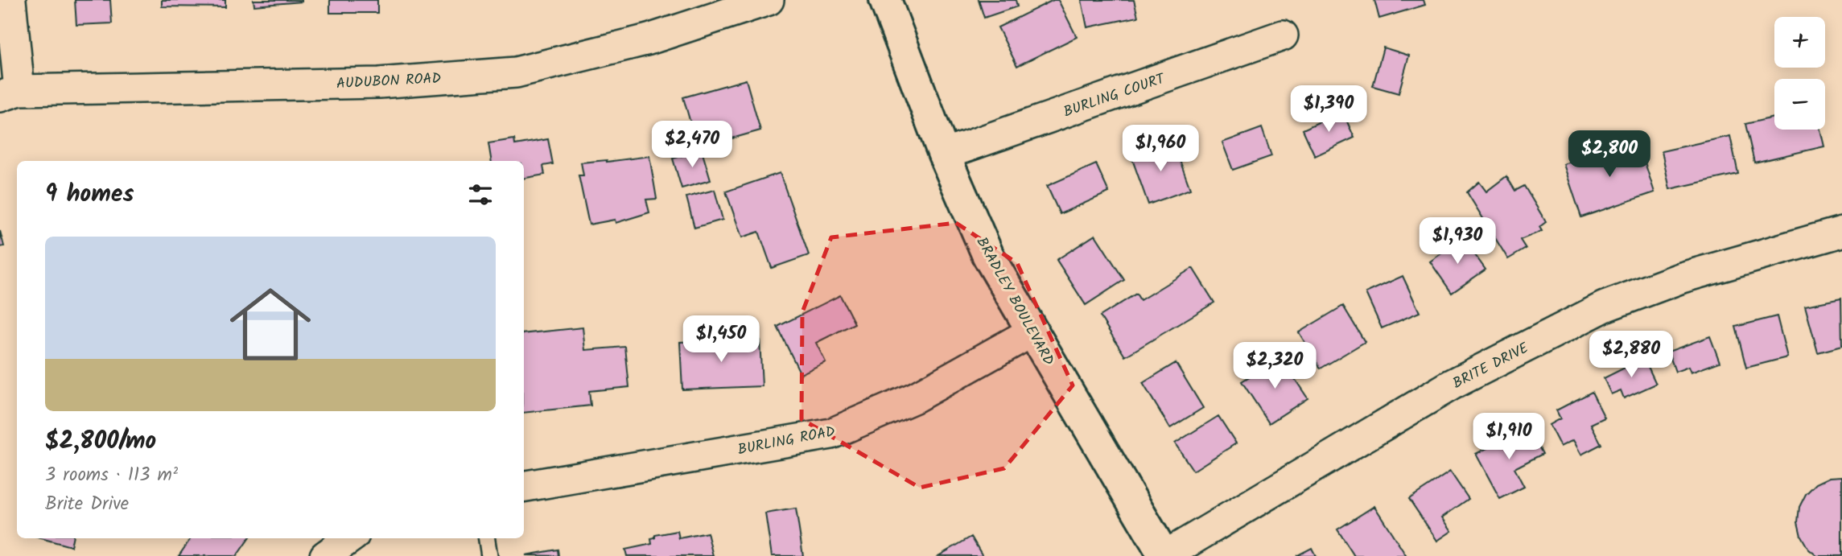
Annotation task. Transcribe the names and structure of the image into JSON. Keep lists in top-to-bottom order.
{
  "streets": {
    "main road": ["BRADLEY BOULEVARD"],
    "street": [
      "AUDUBON ROAD",
      "BURLING COURT",
      "BRITE DRIVE",
      "BURLING ROAD"
    ]
  },
  "crossings": [
    ["BURLING COURT", "BRADLEY BOULEVARD"],
    ["BRADLEY BOULEVARD", "BRITE DRIVE"],
    ["BRADLEY BOULEVARD", "BURLING ROAD"]
  ],
  "page": {
    "map_buttons": ["+", "−"],
    "price": [
      "$1,390",
      "$2,470",
      "$1,960",
      "$2,800",
      "$1,930",
      "$1,450",
      "$2,880",
      "$2,320",
      "$1,910"
    ],
    "heading": "9 homes",
    "list": [
      {
        "name": "$2,800/mo",
        "note": "3 rooms · 113 m² · Brite Drive"
      }
    ]
  }
}
